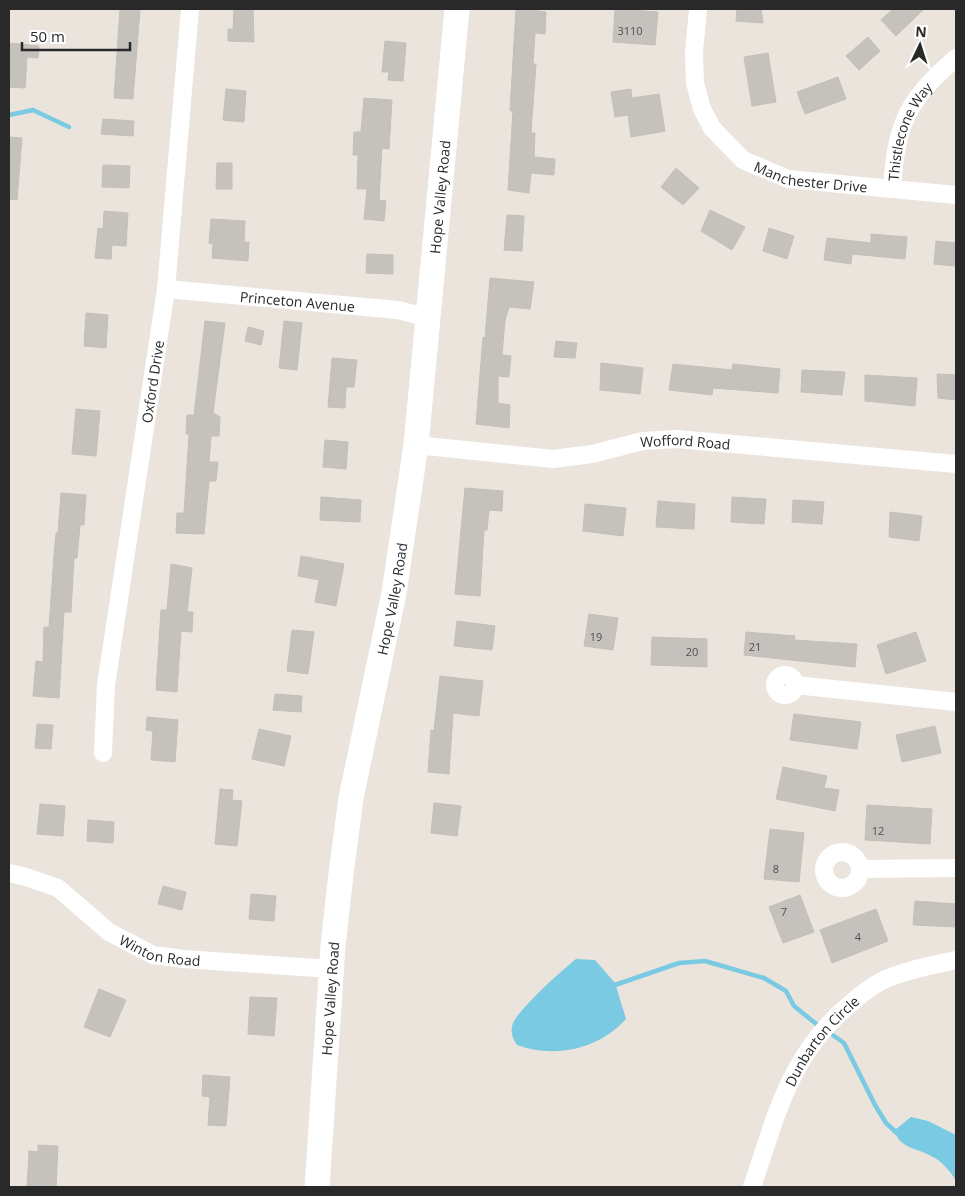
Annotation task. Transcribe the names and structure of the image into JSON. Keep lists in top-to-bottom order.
{
  "streets": {
    "main road": ["Hope Valley Road"],
    "street": [
      "Thistlecone Way",
      "Manchester Drive",
      "Princeton Avenue",
      "Oxford Drive",
      "Wofford Road",
      "Winton Road",
      "Dunbarton Circle"
    ]
  },
  "crossings": [
    ["Thistlecone Way", "Manchester Drive"],
    ["Hope Valley Road", "Princeton Avenue"],
    ["Hope Valley Road", "Wofford Road"],
    ["Hope Valley Road", "Winton Road"],
    ["Princeton Avenue", "Oxford Drive"]
  ],
  "house_numbers": [
    "3110",
    "19",
    "21",
    "20",
    "12",
    "8",
    "7",
    "4"
  ],
  "scale_bar": "50 m",
  "north": "top"
}
